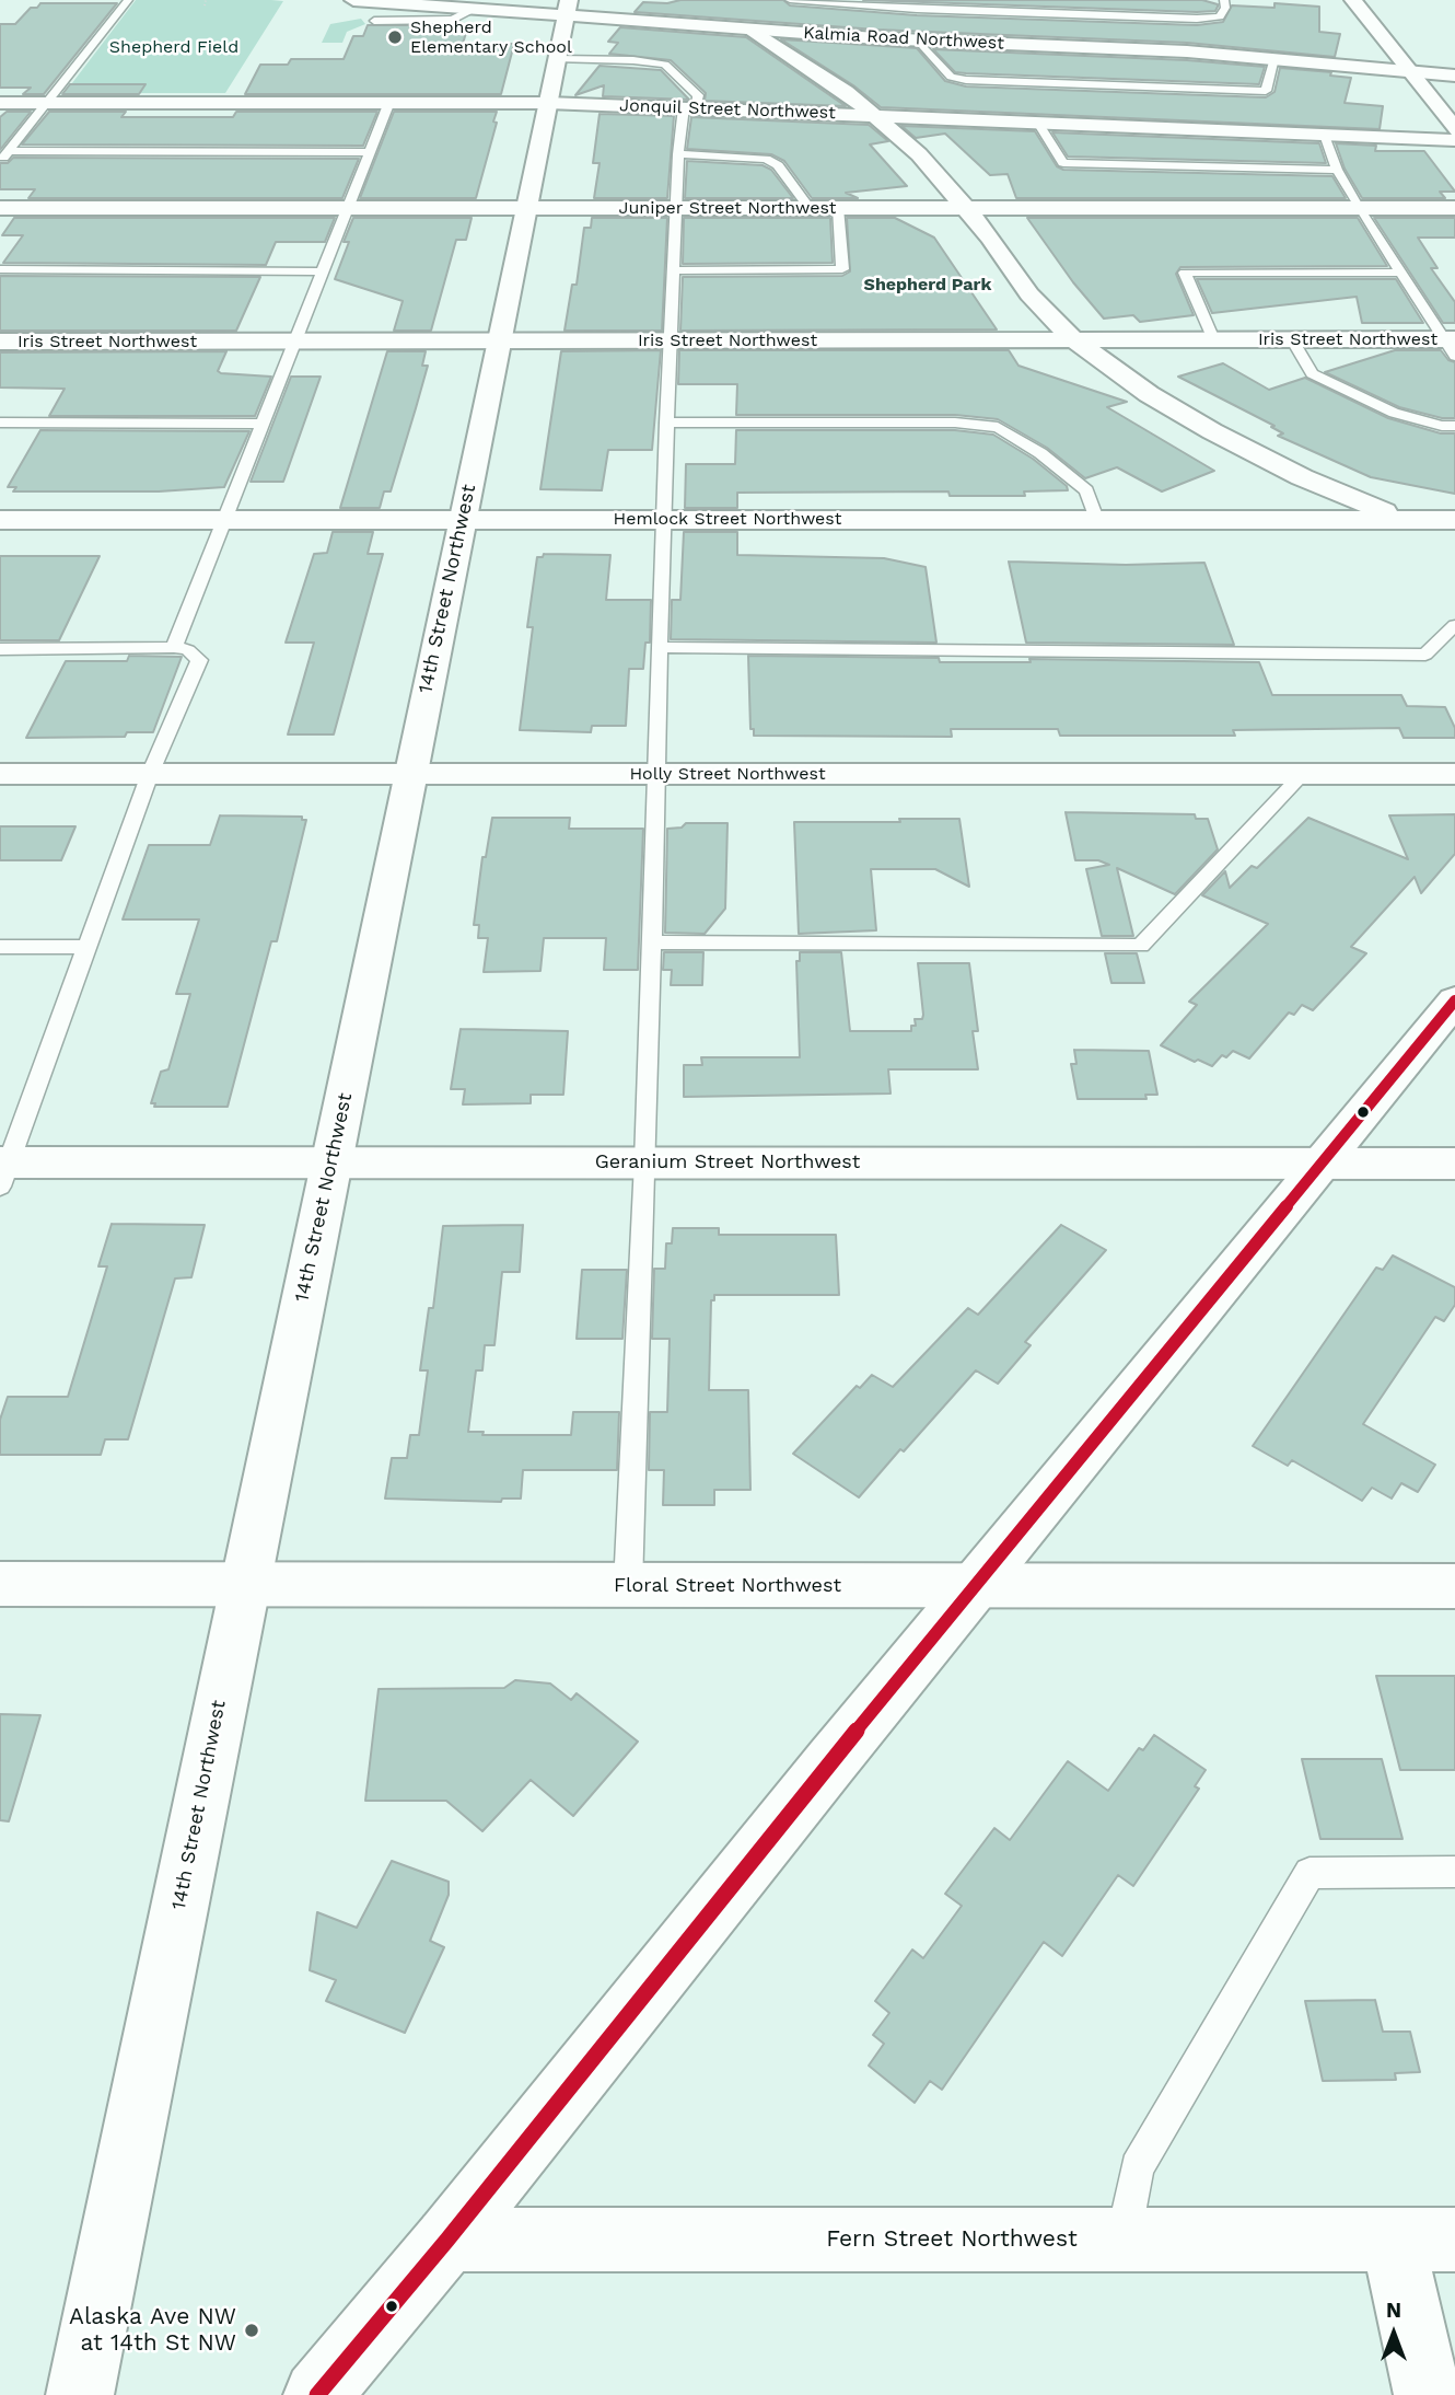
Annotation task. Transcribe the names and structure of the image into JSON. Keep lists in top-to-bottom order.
{
  "streets": {
    "street": [
      "Kalmia Road Northwest",
      "Jonquil Street Northwest",
      "Juniper Street Northwest",
      "Iris Street Northwest",
      "Hemlock Street Northwest",
      "14th Street Northwest",
      "Holly Street Northwest",
      "Geranium Street Northwest",
      "Floral Street Northwest",
      "Fern Street Northwest"
    ]
  },
  "crossings": [
    ["Kalmia Road Northwest", "14th Street Northwest"],
    ["Jonquil Street Northwest", "14th Street Northwest"],
    ["Juniper Street Northwest", "14th Street Northwest"],
    ["Iris Street Northwest", "14th Street Northwest"],
    ["Hemlock Street Northwest", "14th Street Northwest"],
    ["14th Street Northwest", "Holly Street Northwest"],
    ["14th Street Northwest", "Geranium Street Northwest"],
    ["14th Street Northwest", "Floral Street Northwest"]
  ],
  "districts": ["Shepherd Park"],
  "parks": ["Shepherd Field"],
  "places": ["Shepherd Elementary School", "Alaska Ave NW at 14th St NW"],
  "north": "top"
}
